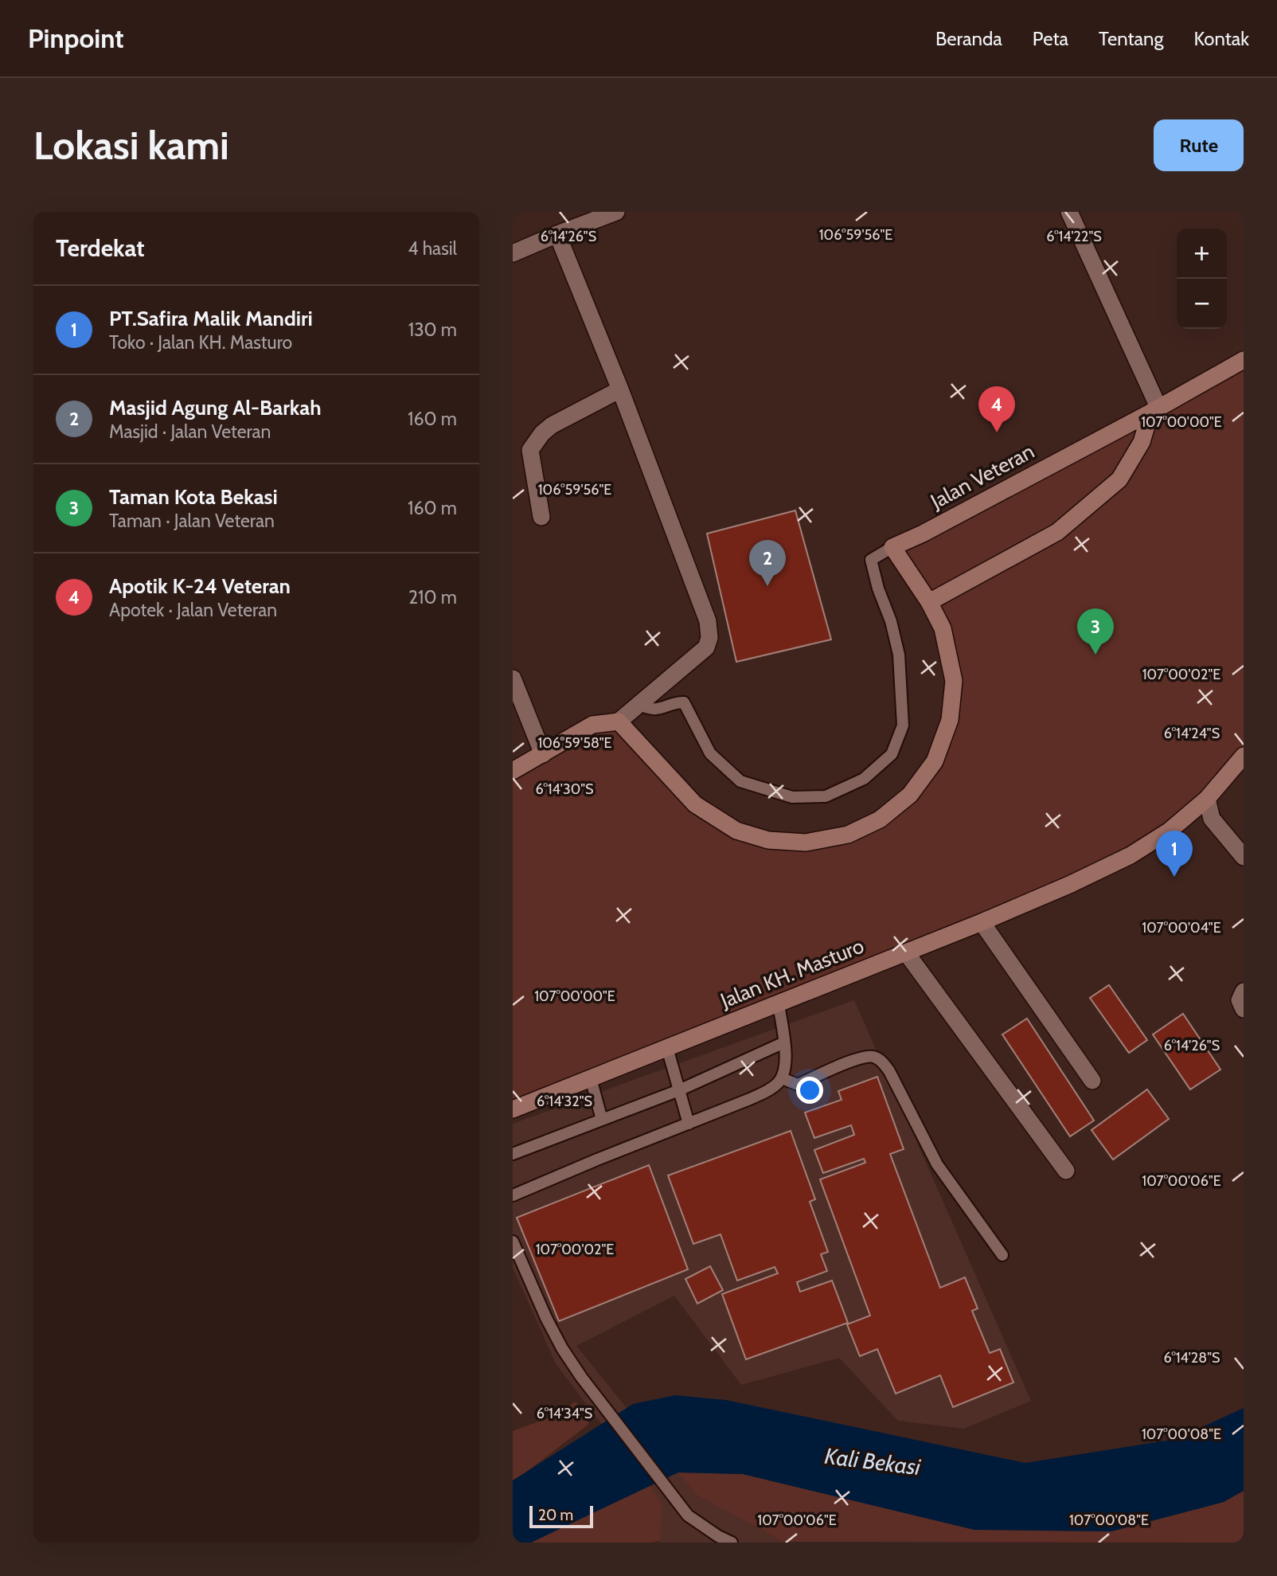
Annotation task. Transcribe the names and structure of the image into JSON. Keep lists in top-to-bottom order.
{
  "streets": {
    "street": ["Jalan Veteran", "Jalan KH. Masturo"]
  },
  "water": ["Kali Bekasi"],
  "scale_bar": "20 m",
  "page": {
    "header": "Pinpoint",
    "nav": [
      "Beranda",
      "Peta",
      "Tentang",
      "Kontak"
    ],
    "buttons": "Rute",
    "title": "Lokasi kami",
    "heading": ["Terdekat", "4 hasil"],
    "map_buttons": ["+", "−"],
    "list": [
      {
        "mark": "1",
        "name": "PT.Safira Malik Mandiri",
        "note": "Toko · Jalan KH. Masturo",
        "value": "130 m"
      },
      {
        "mark": "2",
        "name": "Masjid Agung Al-Barkah",
        "note": "Masjid · Jalan Veteran",
        "value": "160 m"
      },
      {
        "mark": "3",
        "name": "Taman Kota Bekasi",
        "note": "Taman · Jalan Veteran",
        "value": "160 m"
      },
      {
        "mark": "4",
        "name": "Apotik K-24 Veteran",
        "note": "Apotek · Jalan Veteran",
        "value": "210 m"
      }
    ],
    "pins": [
      "4",
      "2",
      "3",
      "1"
    ],
    "scale": "20 m"
  },
  "coordinates": [
    "106°59'56\"E",
    "6°14'26\"S",
    "6°14'22\"S",
    "107°00'00\"E",
    "107°00'02\"E",
    "6°14'24\"S",
    "106°59'58\"E",
    "6°14'30\"S",
    "107°00'04\"E",
    "6°14'32\"S",
    "107°00'06\"E",
    "6°14'28\"S",
    "6°14'34\"S",
    "107°00'08\"E"
  ]
}
